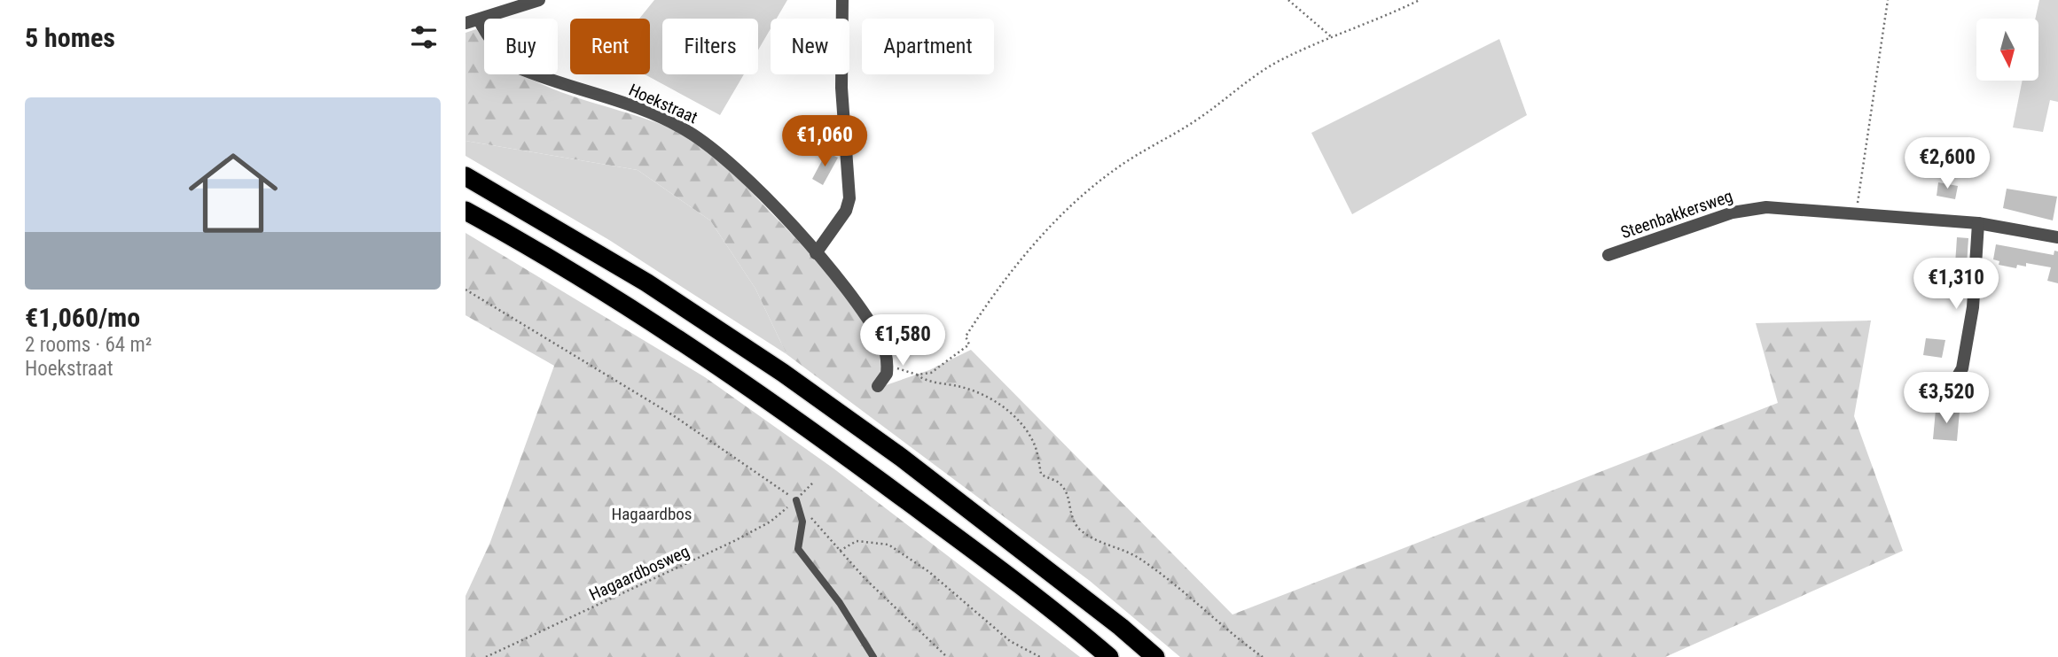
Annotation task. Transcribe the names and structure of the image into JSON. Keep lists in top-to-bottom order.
{
  "streets": {
    "street": ["Hoekstraat", "Steenbakkersweg"],
    "path": ["Hagaardbosweg"]
  },
  "parks": ["Hagaardbos"],
  "north": "bottom",
  "page": {
    "heading": "5 homes",
    "chip": [
      "Buy",
      "Rent",
      "Filters",
      "New",
      "Apartment"
    ],
    "list": [
      {
        "name": "€1,060/mo",
        "note": "2 rooms · 64 m² · Hoekstraat"
      }
    ],
    "price": [
      "€1,060",
      "€2,600",
      "€1,310",
      "€1,580",
      "€3,520"
    ]
  }
}
